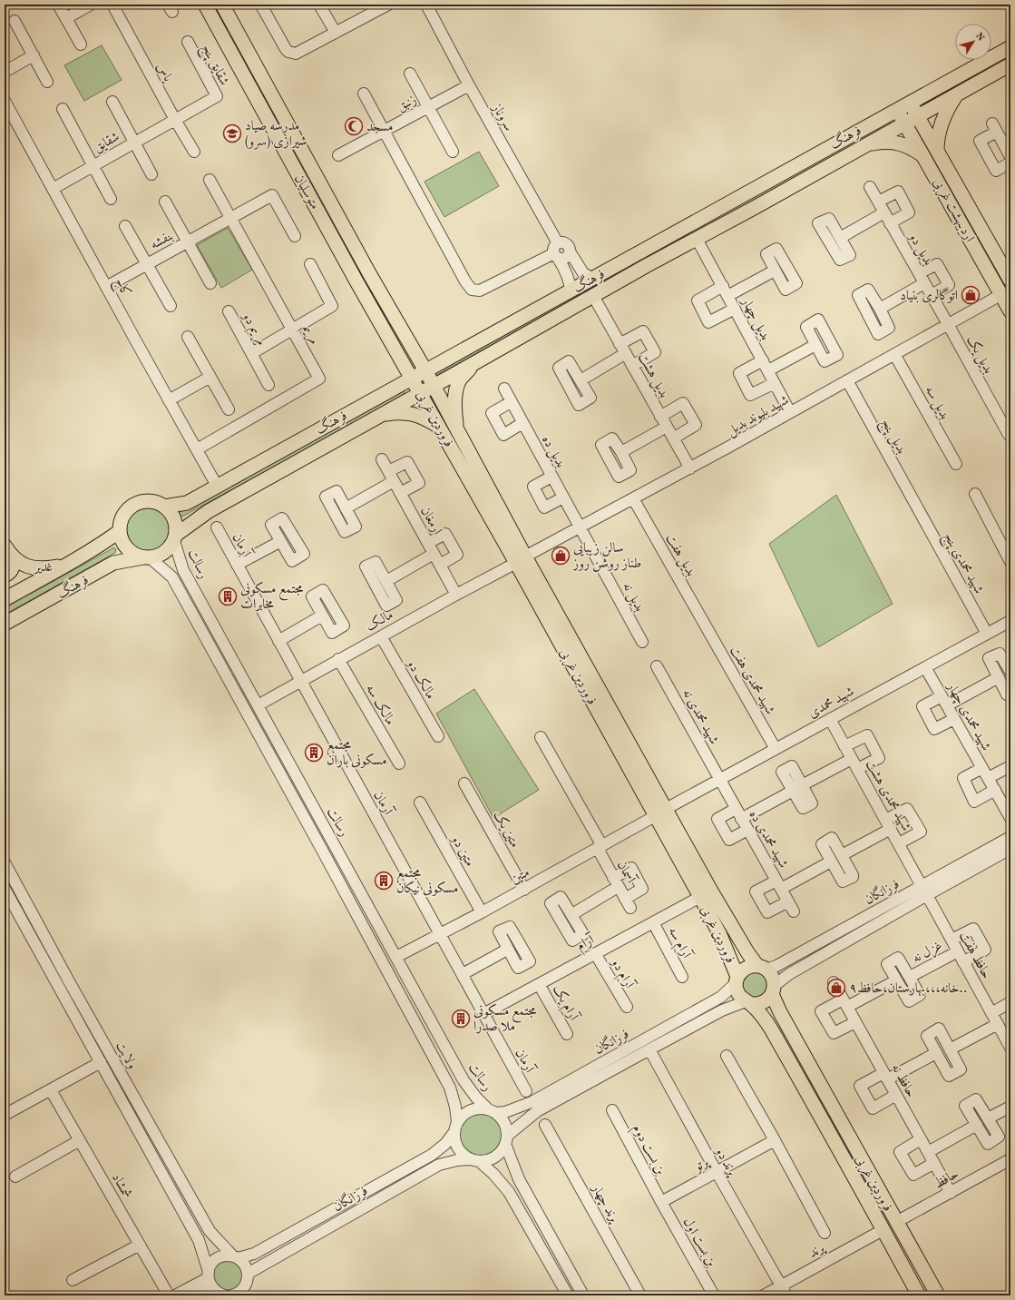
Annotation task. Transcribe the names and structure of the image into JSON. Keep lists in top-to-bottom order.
{
  "streets": {
    "main road": [
      "فرهنگ",
      "متوسلیان",
      "اردیبهشت غربی",
      "فروردین غربی",
      "غدیر"
    ],
    "street": [
      "شقایق پنج",
      "یاس",
      "زنبق",
      "سروناز",
      "شقایق",
      "بنفشه",
      "بدیل دو",
      "کاج",
      "بدیل چهار",
      "مریم دو",
      "مریم",
      "بدیل یک",
      "بدیل هشت",
      "بدیل سه",
      "شهید بلیوند بدیل",
      "بدیل پنج",
      "بدیل ده",
      "ارمغان",
      "آرمان",
      "بدیل هفت",
      "شهید محمدی پنج",
      "رسالت",
      "بدیل نه",
      "مالک",
      "مالک دو",
      "شهید محمدی هفت",
      "شهید محمدی",
      "مالک سه",
      "شهید محمدی نه",
      "شهید محمدی چهار",
      "شهید محمدی هشت",
      "متین یک",
      "شهید محمدی ده",
      "متین دو",
      "آسمان",
      "متین",
      "فرزانگان",
      "آرام",
      "آرام سه",
      "غزل نه",
      "حافظ هفت",
      "آرام دو",
      "آرام یک",
      "ولایت",
      "حافظ نه",
      "بن بست دوم",
      "پرند دو",
      "پرتو",
      "حافظ",
      "شمشاد",
      "پرند چهار",
      "بن بست اول",
      "پرند"
    ]
  },
  "crossings": [
    ["شقایق پنج", "یاس"],
    ["شقایق پنج", "شقایق"],
    ["یاس", "شقایق"],
    ["زنبق", "سروناز"],
    ["سروناز", "فرهنگ"],
    ["فرهنگ", "متوسلیان"],
    ["فرهنگ", "اردیبهشت غربی"],
    ["فرهنگ", "کاج"],
    ["فرهنگ", "بدیل چهار"],
    ["فرهنگ", "بدیل هشت"],
    ["فرهنگ", "فروردین غربی"],
    ["فرهنگ", "رسالت"],
    ["فرهنگ", "غدیر"],
    ["شقایق", "کاج"],
    ["متوسلیان", "فروردین غربی"],
    ["اردیبهشت غربی", "شهید بلیوند بدیل"],
    ["بنفشه", "کاج"],
    ["بنفشه", "مریم"],
    ["بدیل دو", "بدیل یک"],
    ["بدیل دو", "شهید بلیوند بدیل"],
    ["کاج", "مریم"],
    ["بدیل چهار", "شهید بلیوند بدیل"],
    ["مریم دو", "مریم"],
    ["بدیل یک", "شهید بلیوند بدیل"],
    ["بدیل هشت", "شهید بلیوند بدیل"],
    ["بدیل سه", "شهید بلیوند بدیل"],
    ["شهید بلیوند بدیل", "فروردین غربی"],
    ["شهید بلیوند بدیل", "بدیل پنج"],
    ["شهید بلیوند بدیل", "بدیل ده"],
    ["شهید بلیوند بدیل", "بدیل هفت"],
    ["شهید بلیوند بدیل", "بدیل نه"],
    ["شهید بلیوند بدیل", "مالک"],
    ["فروردین غربی", "مالک"],
    ["فروردین غربی", "شهید محمدی"],
    ["فروردین غربی", "متین"],
    ["فروردین غربی", "فرزانگان"],
    ["فروردین غربی", "آرام"],
    ["فروردین غربی", "حافظ"],
    ["فروردین غربی", "پرند"],
    ["بدیل پنج", "شهید محمدی پنج"],
    ["بدیل ده", "بدیل نه"],
    ["ارمغان", "مالک"],
    ["آرمان", "مالک"],
    ["آرمان", "متین"],
    ["آرمان", "آرام"],
    ["بدیل هفت", "شهید محمدی هفت"],
    ["شهید محمدی پنج", "شهید محمدی"],
    ["رسالت", "مالک"],
    ["رسالت", "متین"],
    ["رسالت", "فرزانگان"],
    ["مالک", "مالک دو"],
    ["مالک", "مالک سه"],
    ["شهید محمدی هفت", "شهید محمدی"],
    ["شهید محمدی", "شهید محمدی نه"],
    ["شهید محمدی", "شهید محمدی چهار"],
    ["شهید محمدی", "شهید محمدی هشت"],
    ["شهید محمدی", "شهید محمدی ده"],
    ["شهید محمدی", "متین"],
    ["شهید محمدی نه", "شهید محمدی ده"],
    ["شهید محمدی هشت", "فرزانگان"],
    ["شهید محمدی هشت", "حافظ هفت"],
    ["متین یک", "متین"],
    ["متین دو", "متین"],
    ["آسمان", "متین"],
    ["فرزانگان", "حافظ هفت"],
    ["فرزانگان", "ولایت"],
    ["فرزانگان", "پرند دو"],
    ["آرام", "آرام سه"],
    ["آرام", "آرام دو"],
    ["آرام", "آرام یک"],
    ["غزل نه", "حافظ هفت"],
    ["حافظ نه", "حافظ"],
    ["بن بست دوم", "پرتو"],
    ["بن بست دوم", "بن بست اول"],
    ["پرند دو", "پرتو"],
    ["پرند دو", "پرند"],
    ["پرتو", "بن بست اول"]
  ],
  "places": {
    "mosque": ["مسجد"],
    "school or university": ["مدرسه صیاد شیرازی (سرو)"],
    "shop": ["اتوگالری بنیاد", "سالن زیبایی طناز روشن روز", "خانه،،،بهارستان،حافظ۹.."],
    "building": [
      "مجتمع مسکونی مخابرات",
      "مجتمع مسکونی باران",
      "مجتمع مسکونی نیکان",
      "مجتمع مسکونی ملا صدرا"
    ]
  },
  "north": "top right"
}
